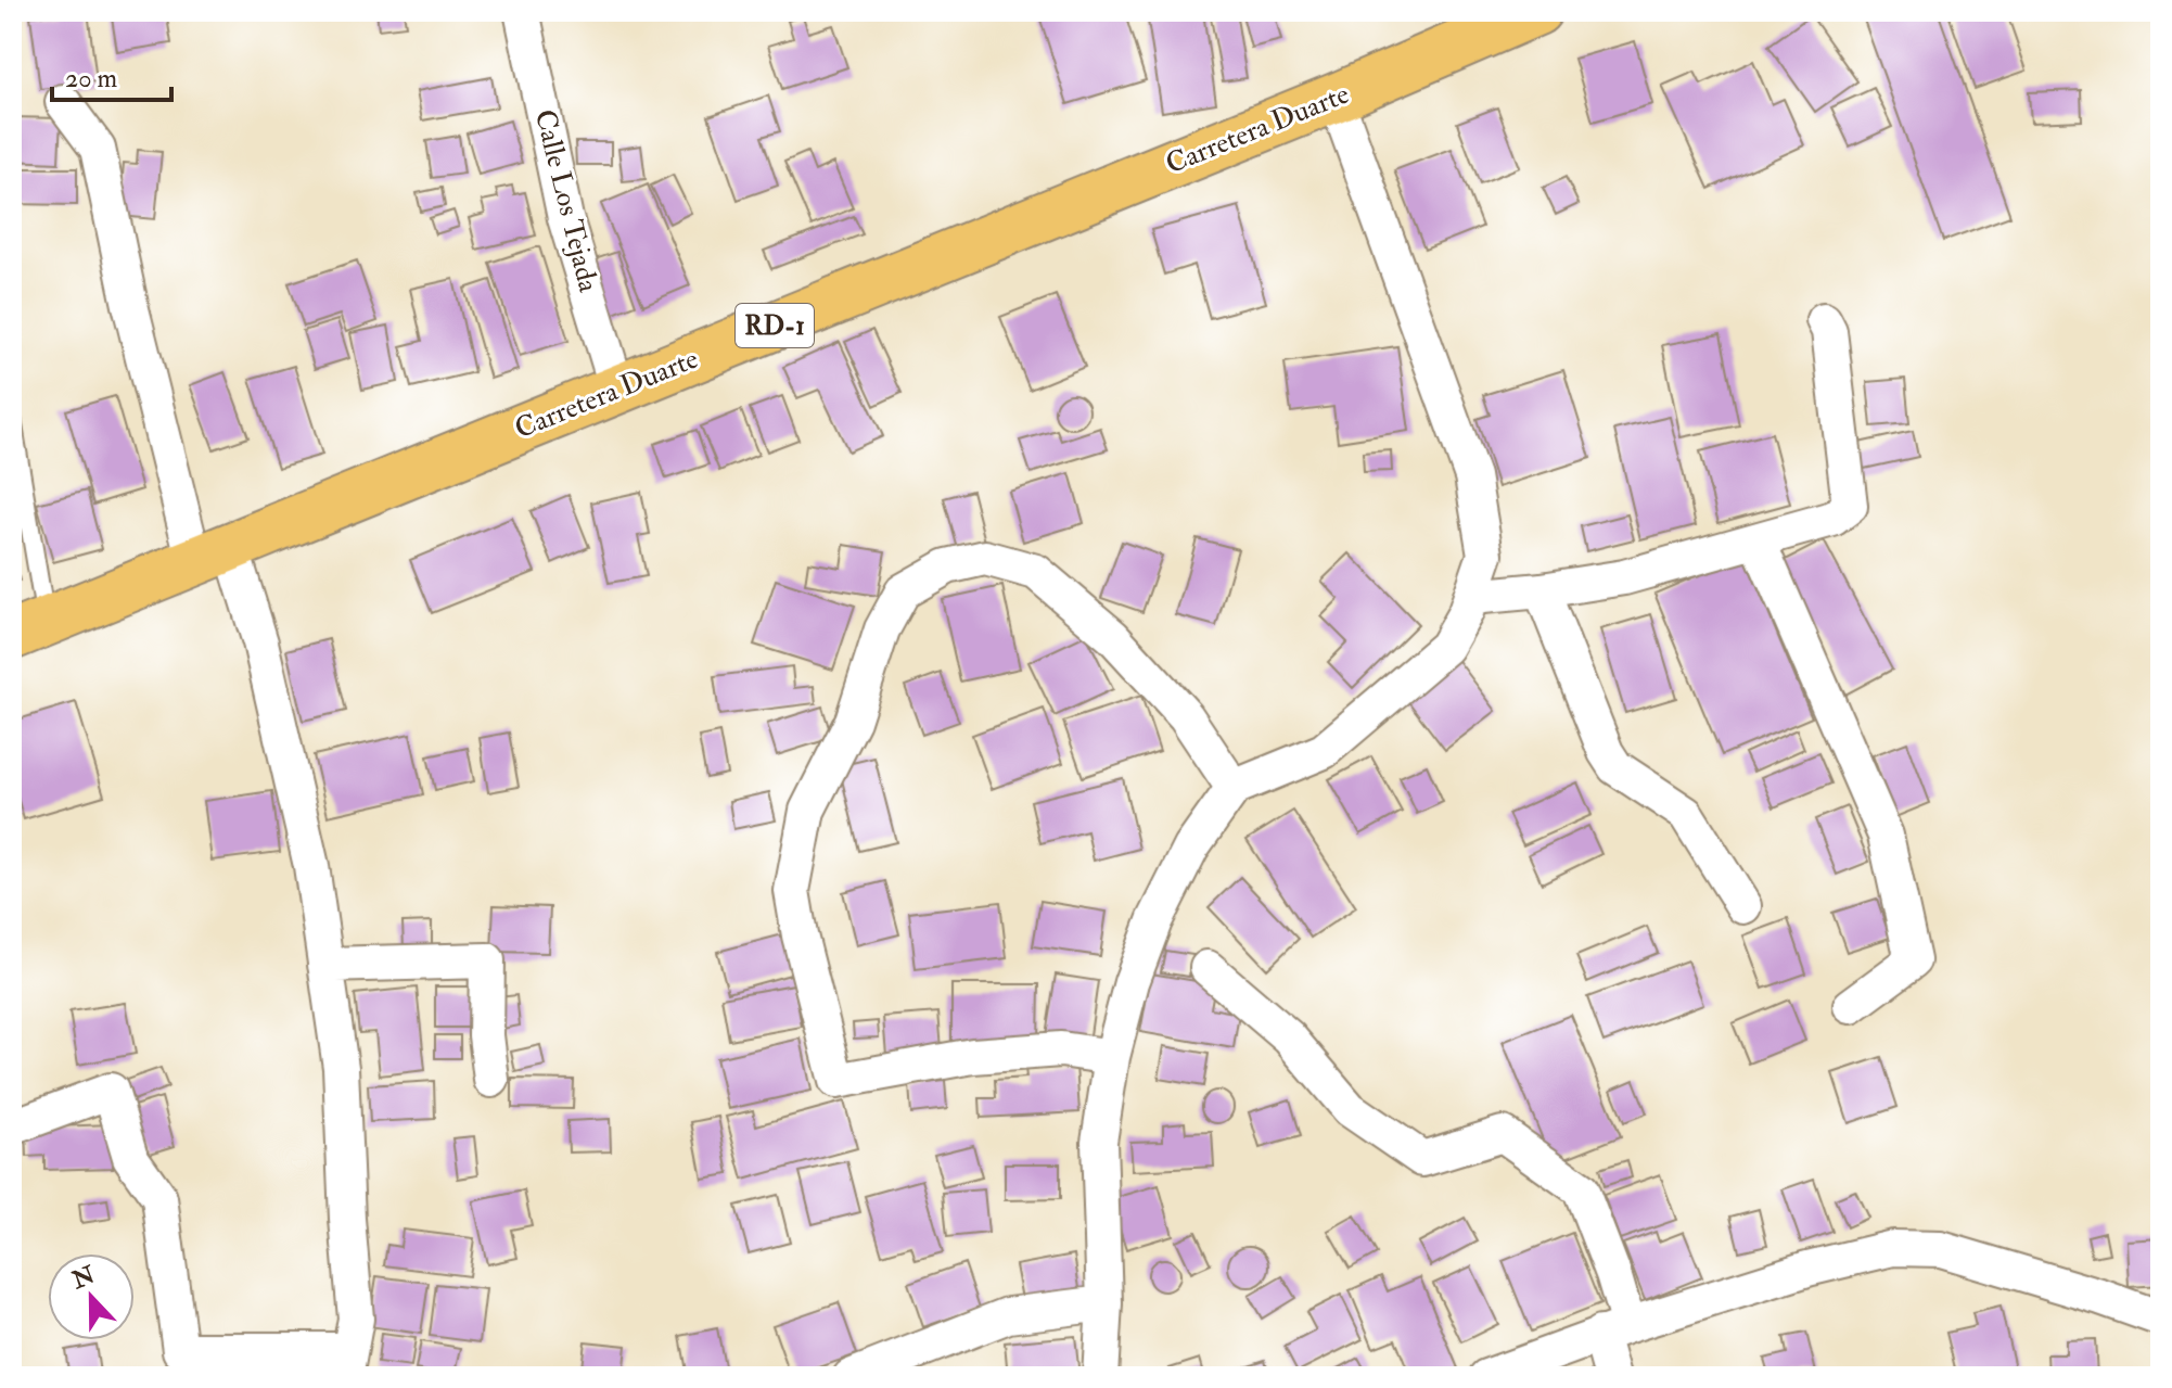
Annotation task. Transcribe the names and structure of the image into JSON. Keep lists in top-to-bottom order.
{
  "streets": {
    "main road": ["Carretera Duarte", "RD-1"],
    "street": ["Calle Los Tejada"]
  },
  "crossings": [
    ["Carretera Duarte", "Calle Los Tejada"]
  ],
  "scale_bar": "20 m",
  "north": "top"
}
